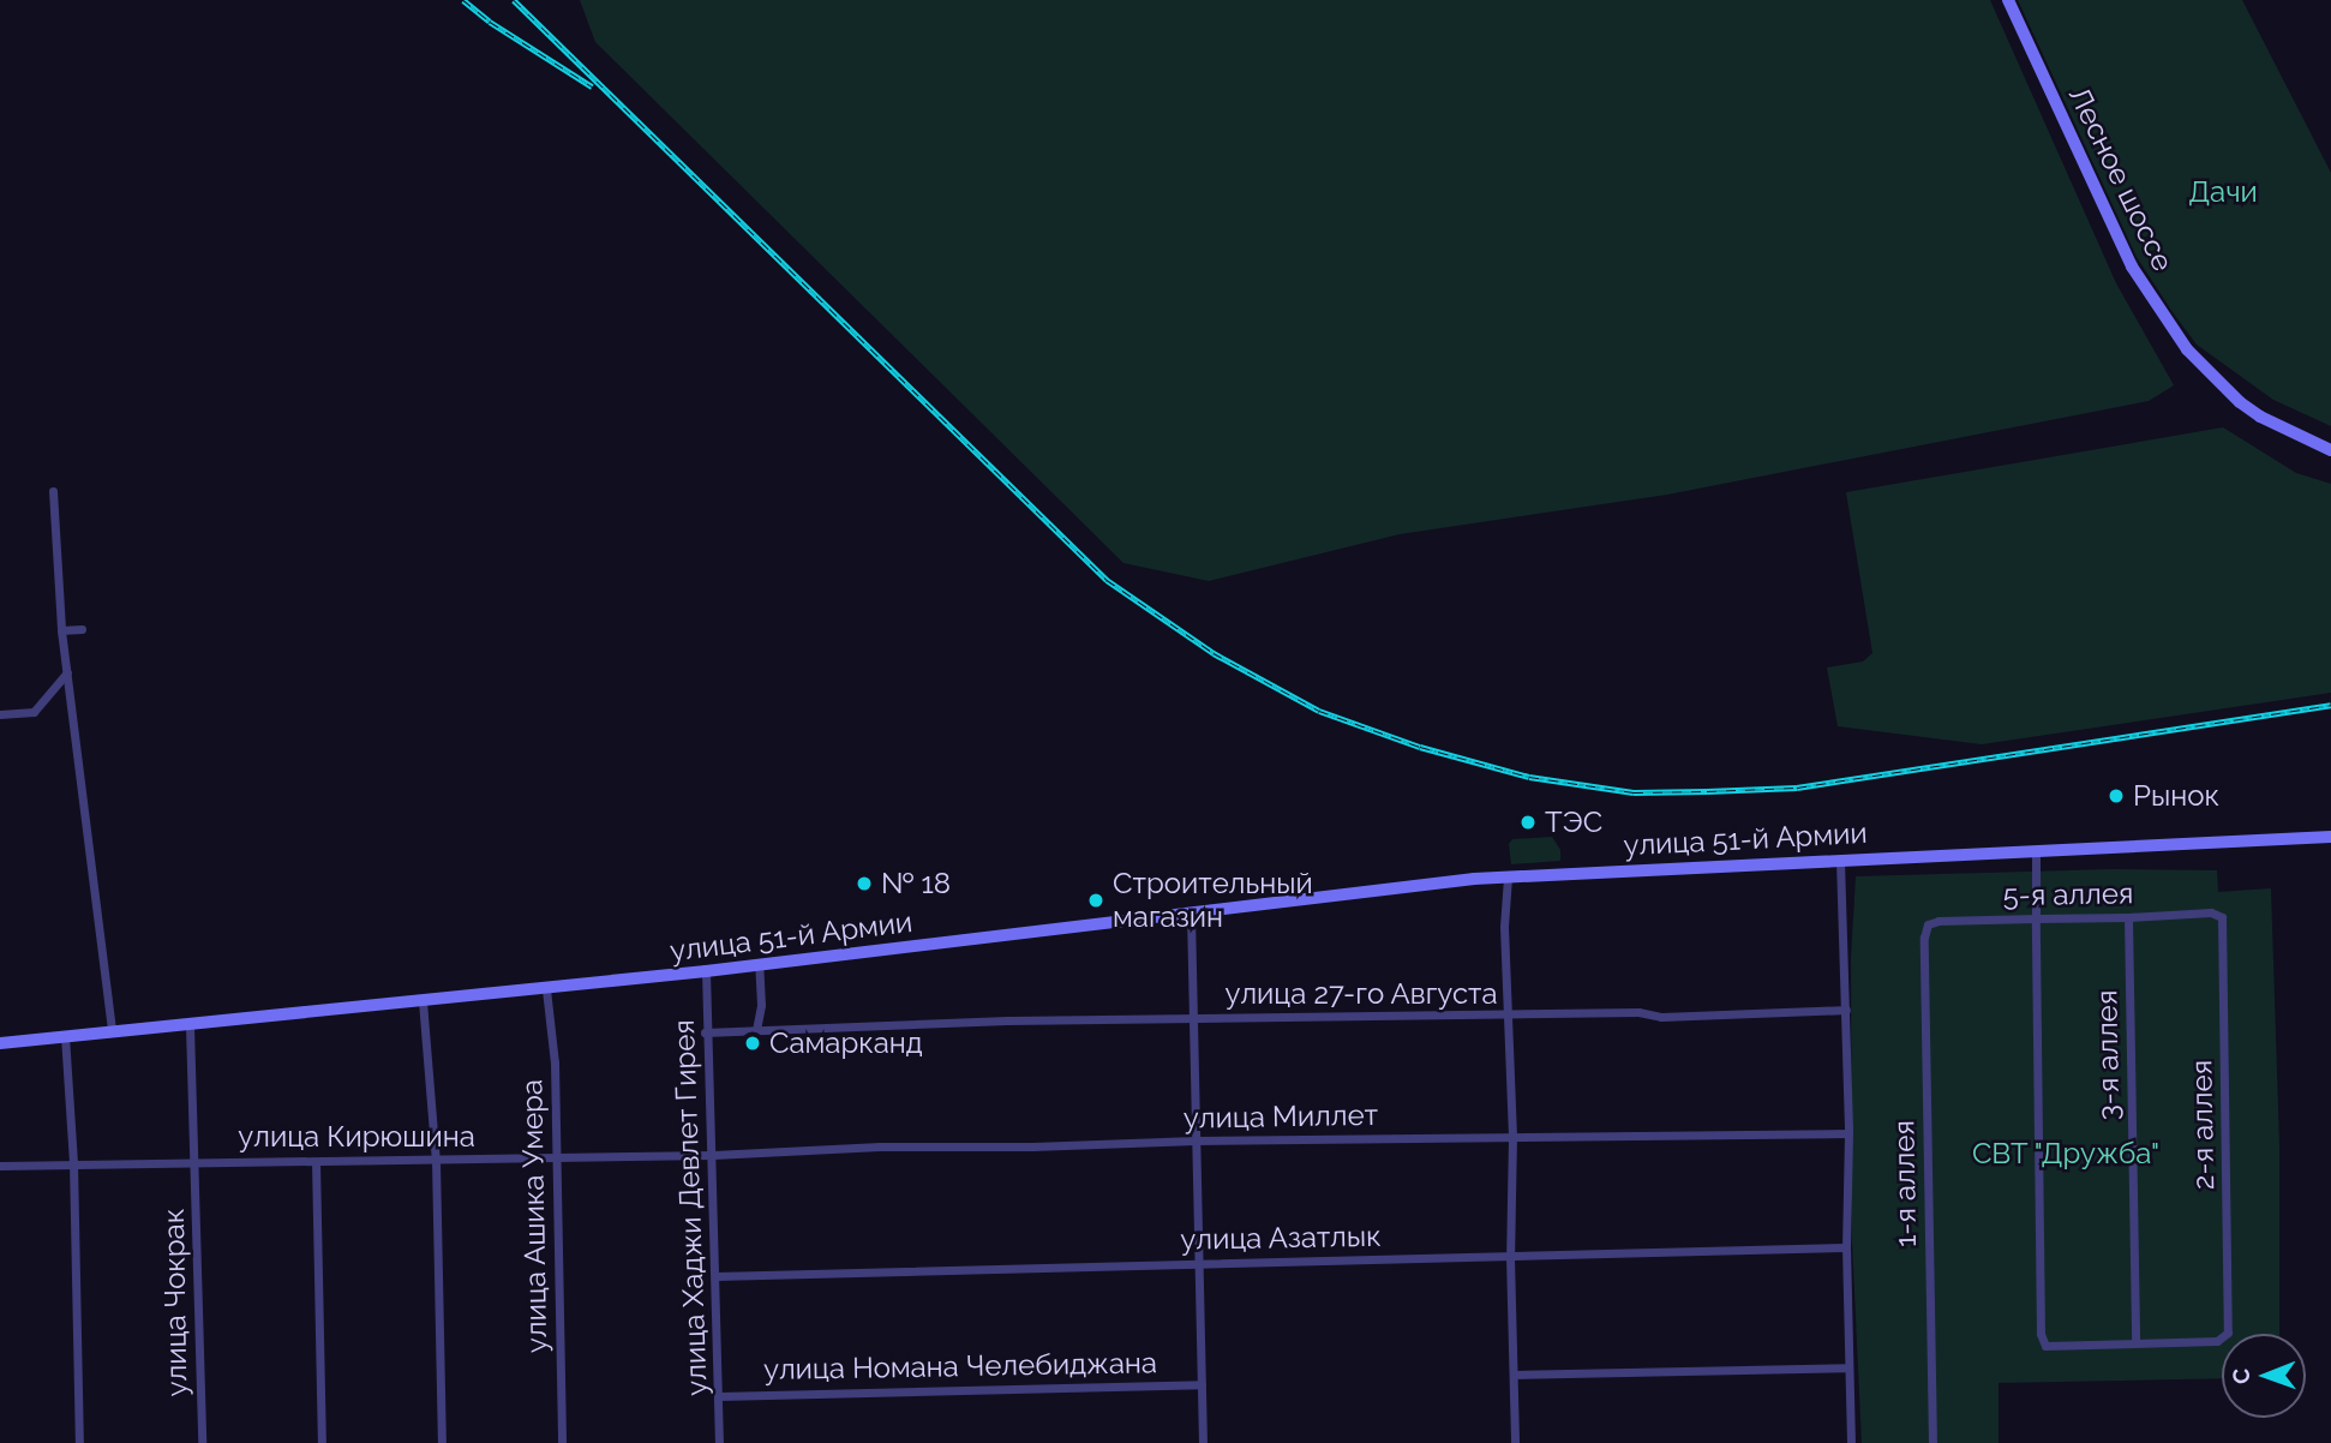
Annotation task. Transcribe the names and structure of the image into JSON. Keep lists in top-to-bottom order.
{
  "streets": {
    "main road": ["Лесное шоссе", "улица 51-й Армии"],
    "street": [
      "5-я аллея",
      "улица 27-го Августа",
      "3-я аллея",
      "улица Миллет",
      "2-я аллея",
      "улица Кирюшина",
      "1-я аллея",
      "улица Хаджи Девлет Гирея",
      "улица Ашика Умера",
      "улица Азатлык",
      "улица Чокрак",
      "улица Номана Челебиджана"
    ]
  },
  "crossings": [
    ["улица 51-й Армии", "улица Хаджи Девлет Гирея"],
    ["улица 51-й Армии", "улица Ашика Умера"],
    ["улица 51-й Армии", "улица Чокрак"],
    ["5-я аллея", "3-я аллея"],
    ["5-я аллея", "2-я аллея"],
    ["5-я аллея", "1-я аллея"],
    ["улица 27-го Августа", "улица Хаджи Девлет Гирея"],
    ["3-я аллея", "2-я аллея"],
    ["улица Миллет", "улица Кирюшина"],
    ["улица Миллет", "улица Хаджи Девлет Гирея"],
    ["улица Кирюшина", "улица Хаджи Девлет Гирея"],
    ["улица Кирюшина", "улица Ашика Умера"],
    ["улица Кирюшина", "улица Чокрак"],
    ["улица Хаджи Девлет Гирея", "улица Азатлык"],
    ["улица Хаджи Девлет Гирея", "улица Номана Челебиджана"]
  ],
  "parks": ["Дачи", "СВТ \"Дружба\""],
  "places": [
    "Рынок",
    "ТЭС",
    "№ 18",
    "Строительный магазин",
    "Самарканд"
  ],
  "north": "left"
}
